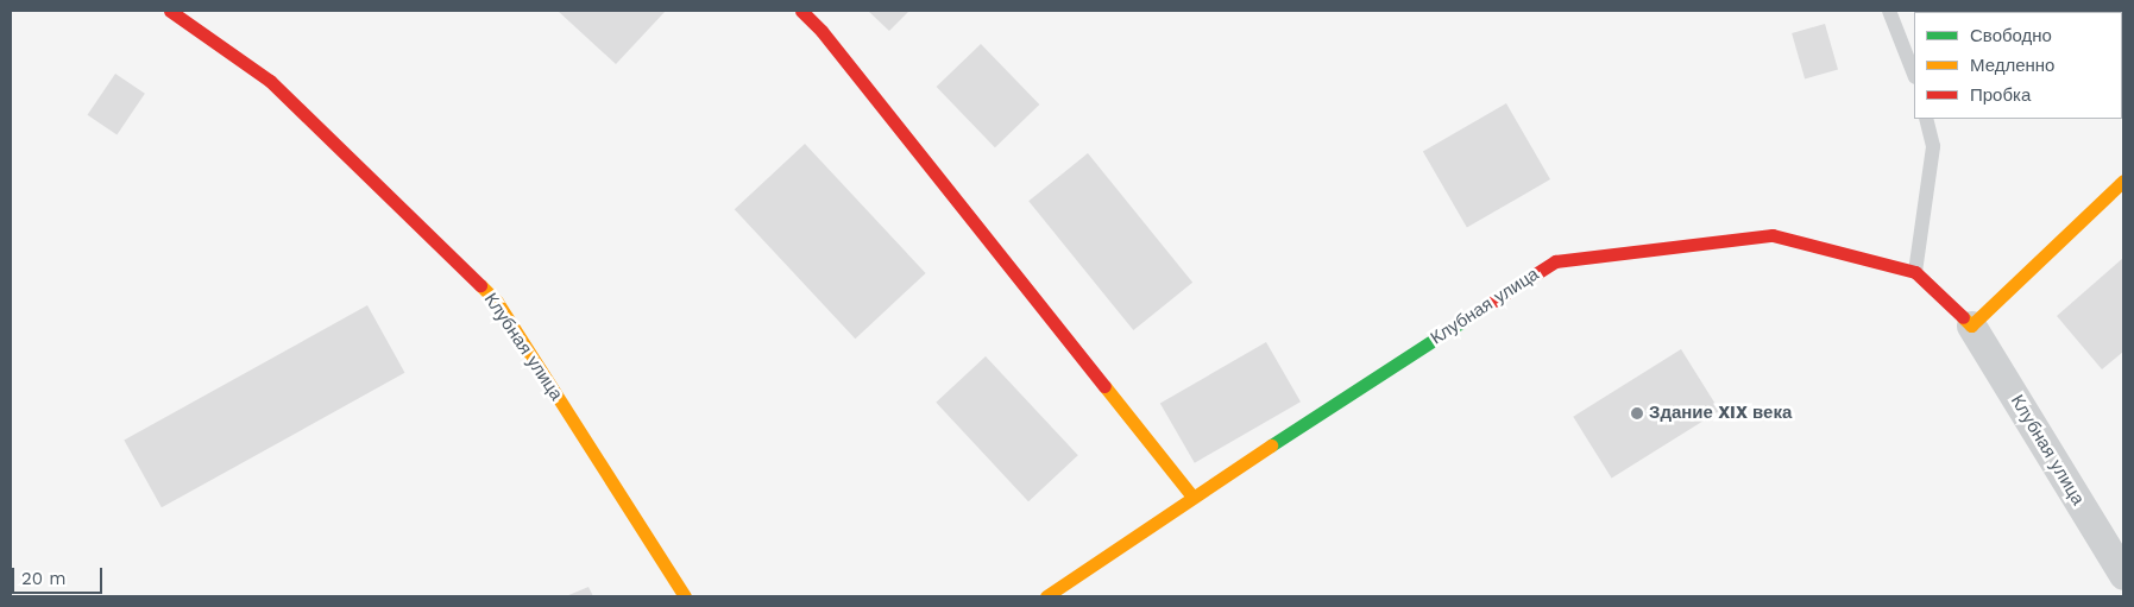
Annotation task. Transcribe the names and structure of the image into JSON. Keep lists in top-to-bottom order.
{
  "streets": {
    "street": ["Клубная улица"]
  },
  "places": ["Здание XIX века"],
  "legend": ["Свободно", "Медленно", "Пробка"],
  "scale_bar": "20 m"
}
